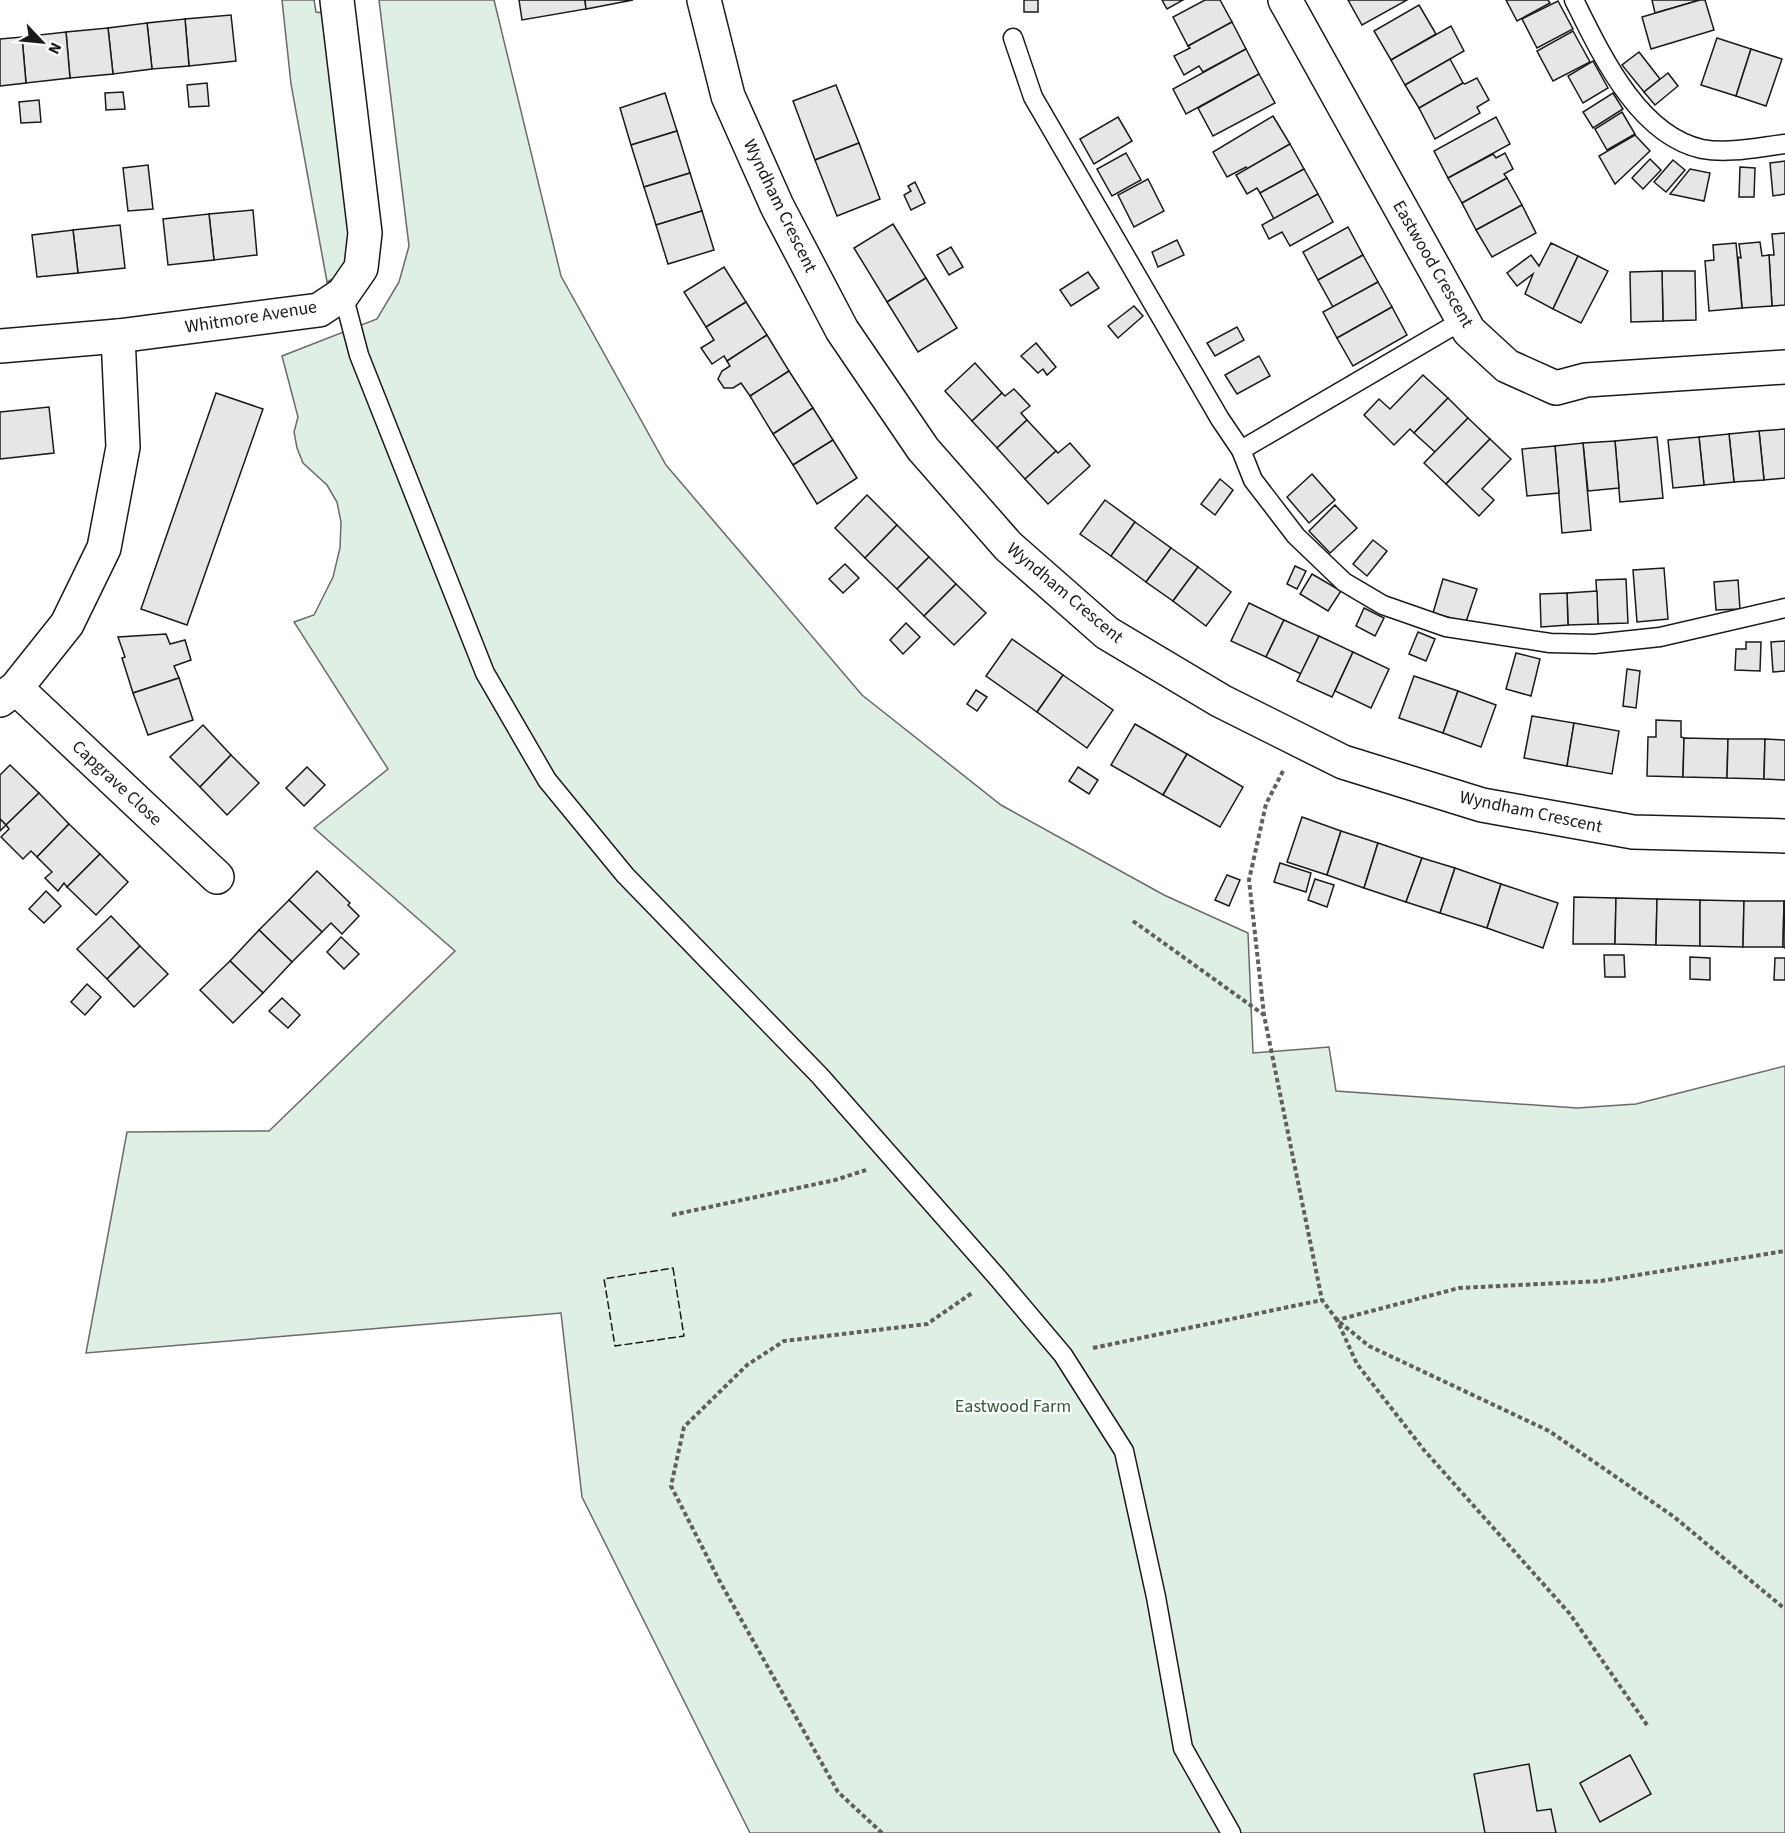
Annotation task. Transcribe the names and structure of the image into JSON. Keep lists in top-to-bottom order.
{
  "streets": {
    "street": [
      "Wyndham Crescent",
      "Eastwood Crescent",
      "Whitmore Avenue",
      "Capgrave Close"
    ]
  },
  "parks": ["Eastwood Farm"],
  "north": "bottom right"
}
